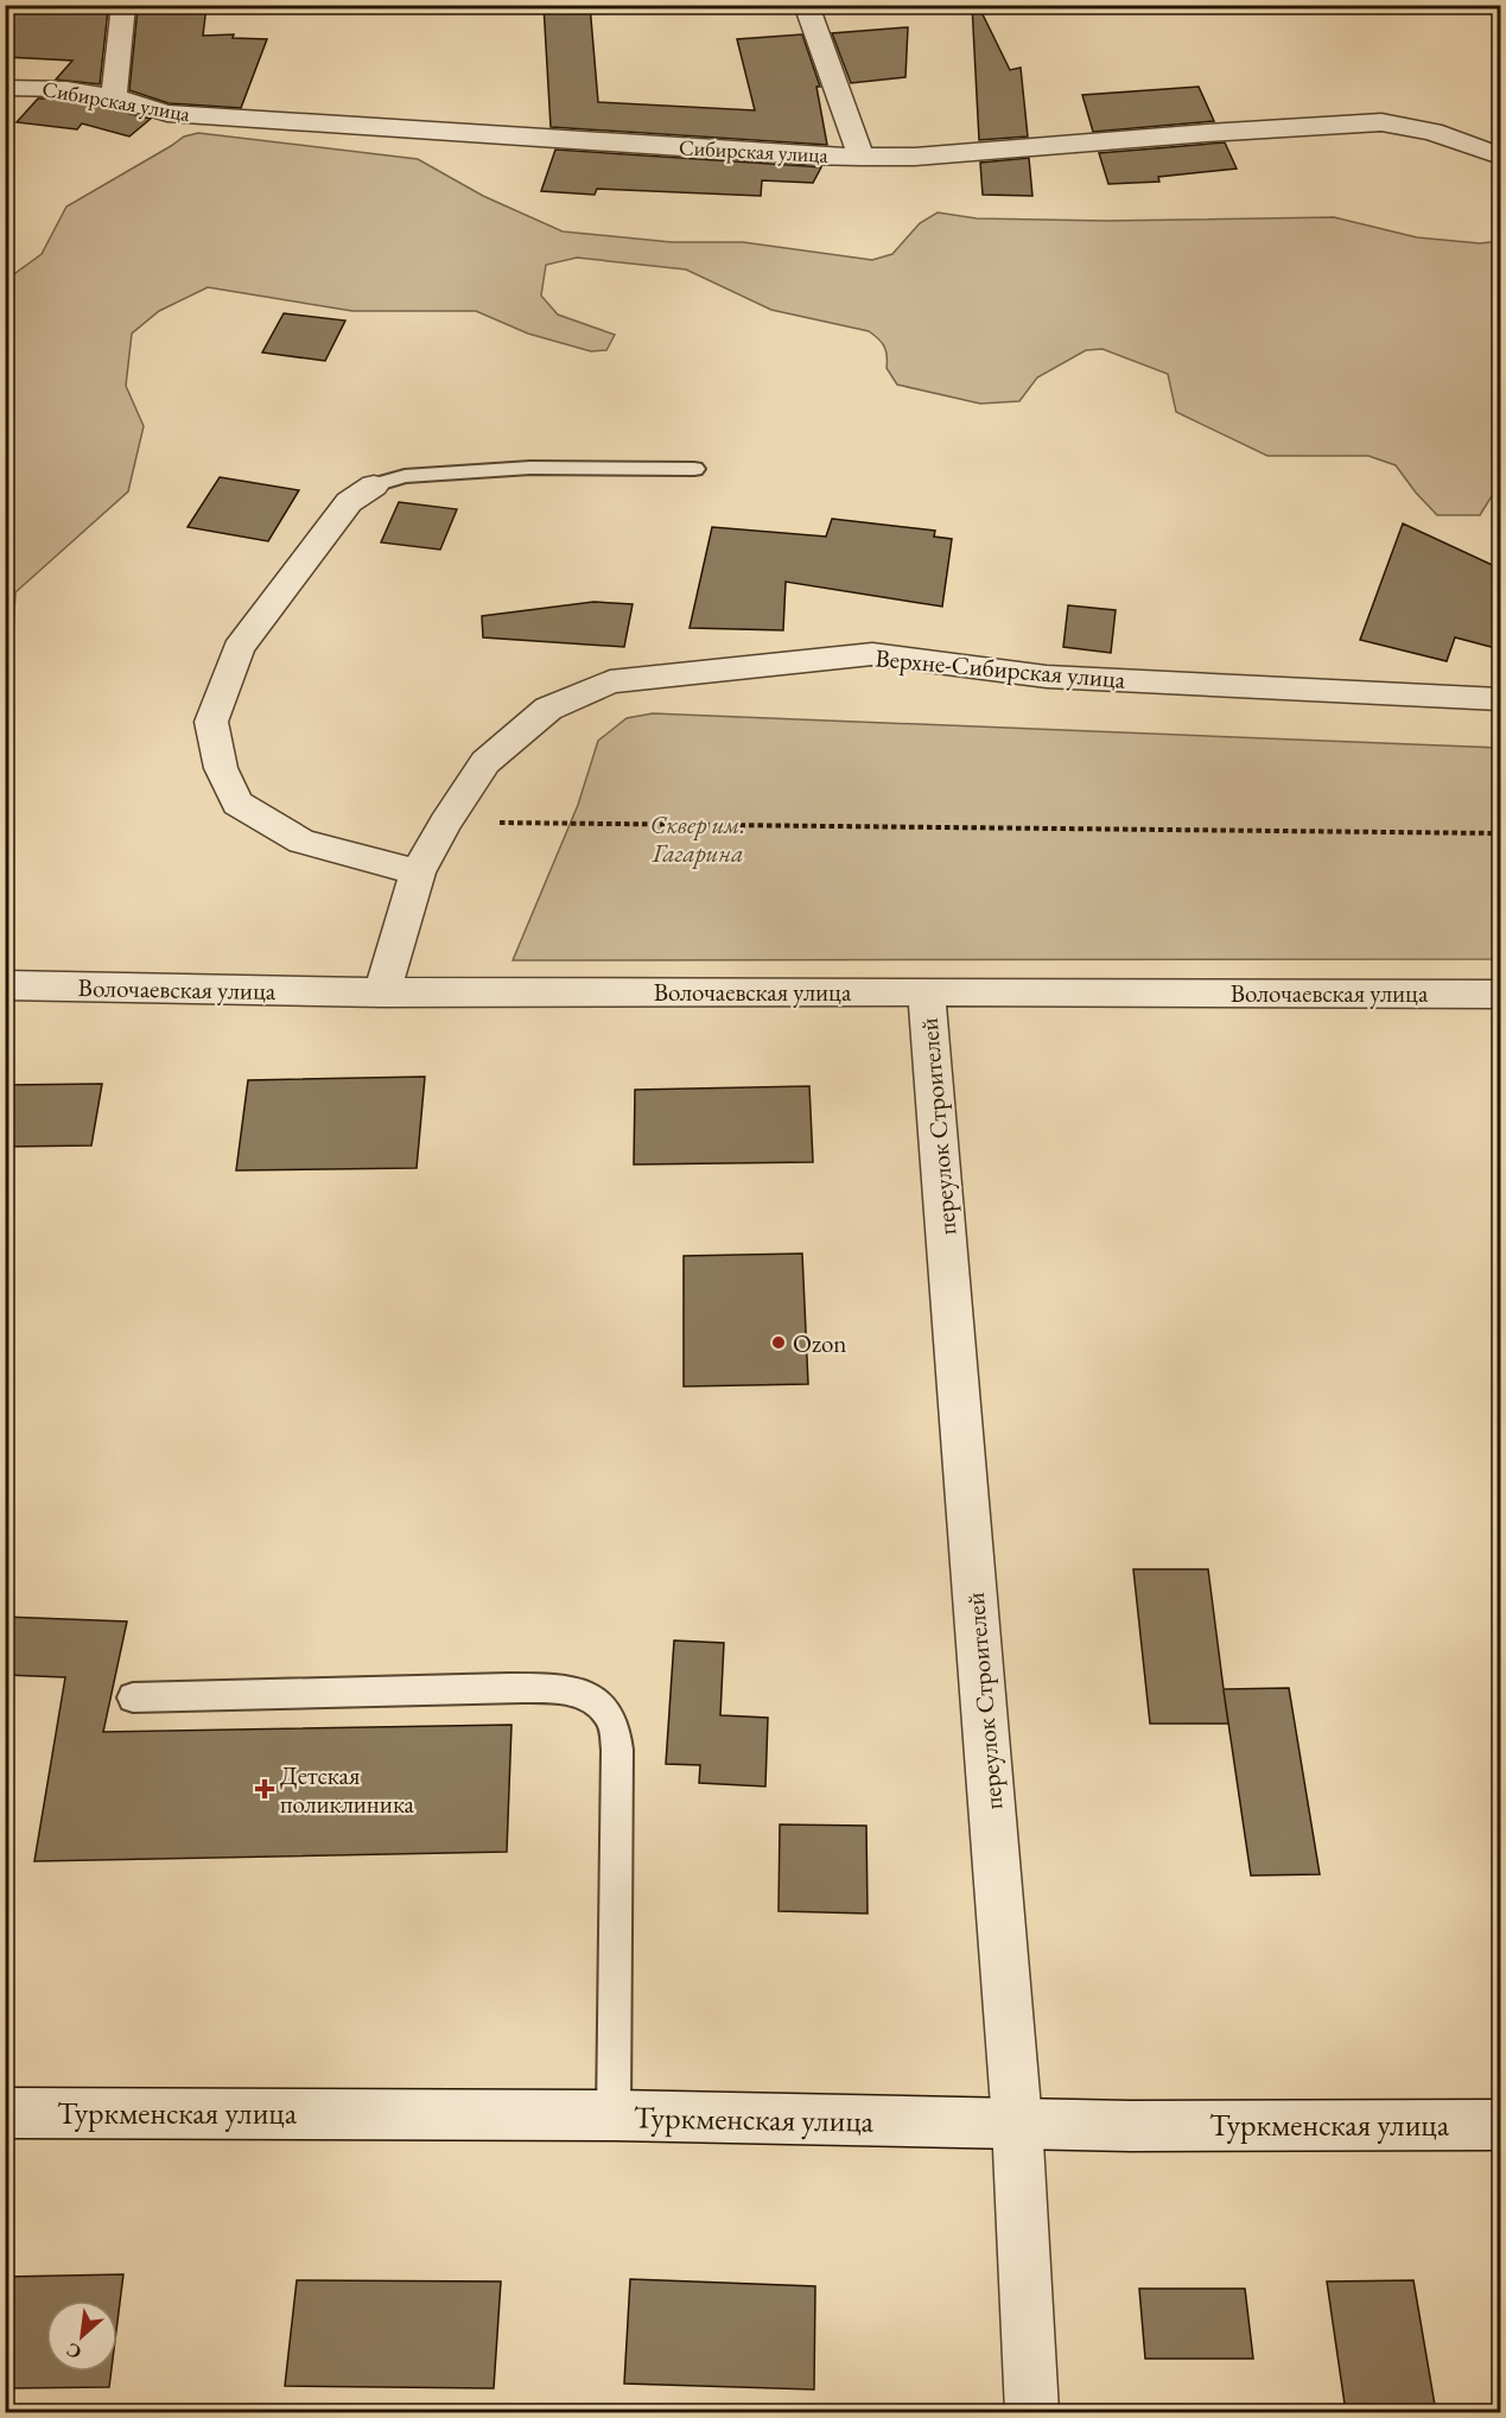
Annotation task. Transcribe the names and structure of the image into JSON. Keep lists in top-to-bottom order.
{
  "streets": {
    "street": [
      "Сибирская улица",
      "Верхне-Сибирская улица",
      "Волочаевская улица",
      "переулок Строителей",
      "Туркменская улица"
    ]
  },
  "crossings": [
    ["Верхне-Сибирская улица", "Волочаевская улица"],
    ["Волочаевская улица", "переулок Строителей"],
    ["переулок Строителей", "Туркменская улица"]
  ],
  "parks": ["Сквер им. Гагарина"],
  "places": {
    "other": ["Ozon"],
    "health": ["Детская поликлиника"]
  },
  "north": "bottom left"
}
